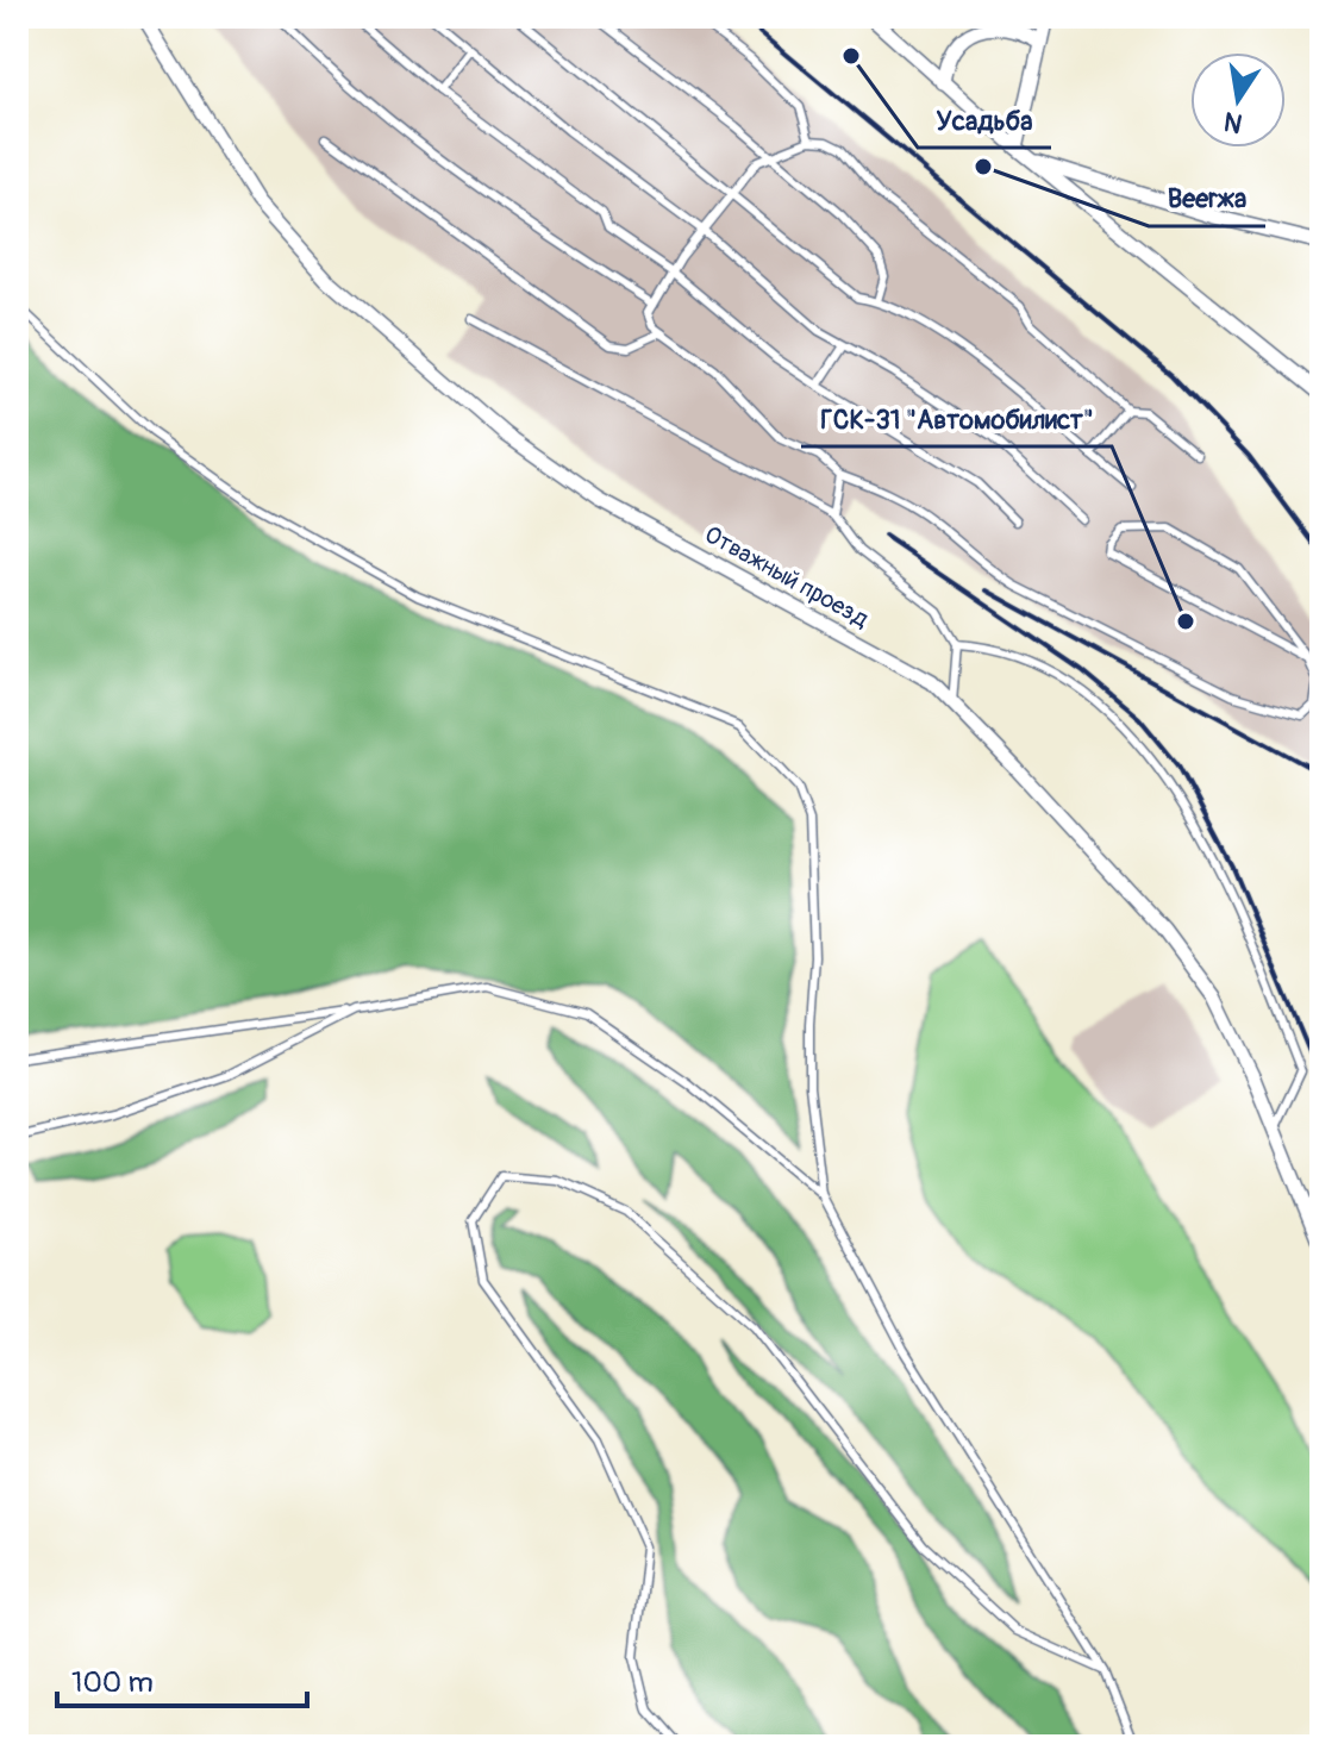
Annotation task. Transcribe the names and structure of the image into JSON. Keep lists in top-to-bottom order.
{
  "streets": {
    "street": ["Отважный проезд"]
  },
  "places": ["Усадьба", "Beerжа", "ГСК-31 \"Автомобилист\""],
  "scale_bar": "100 m",
  "north": "bottom"
}
